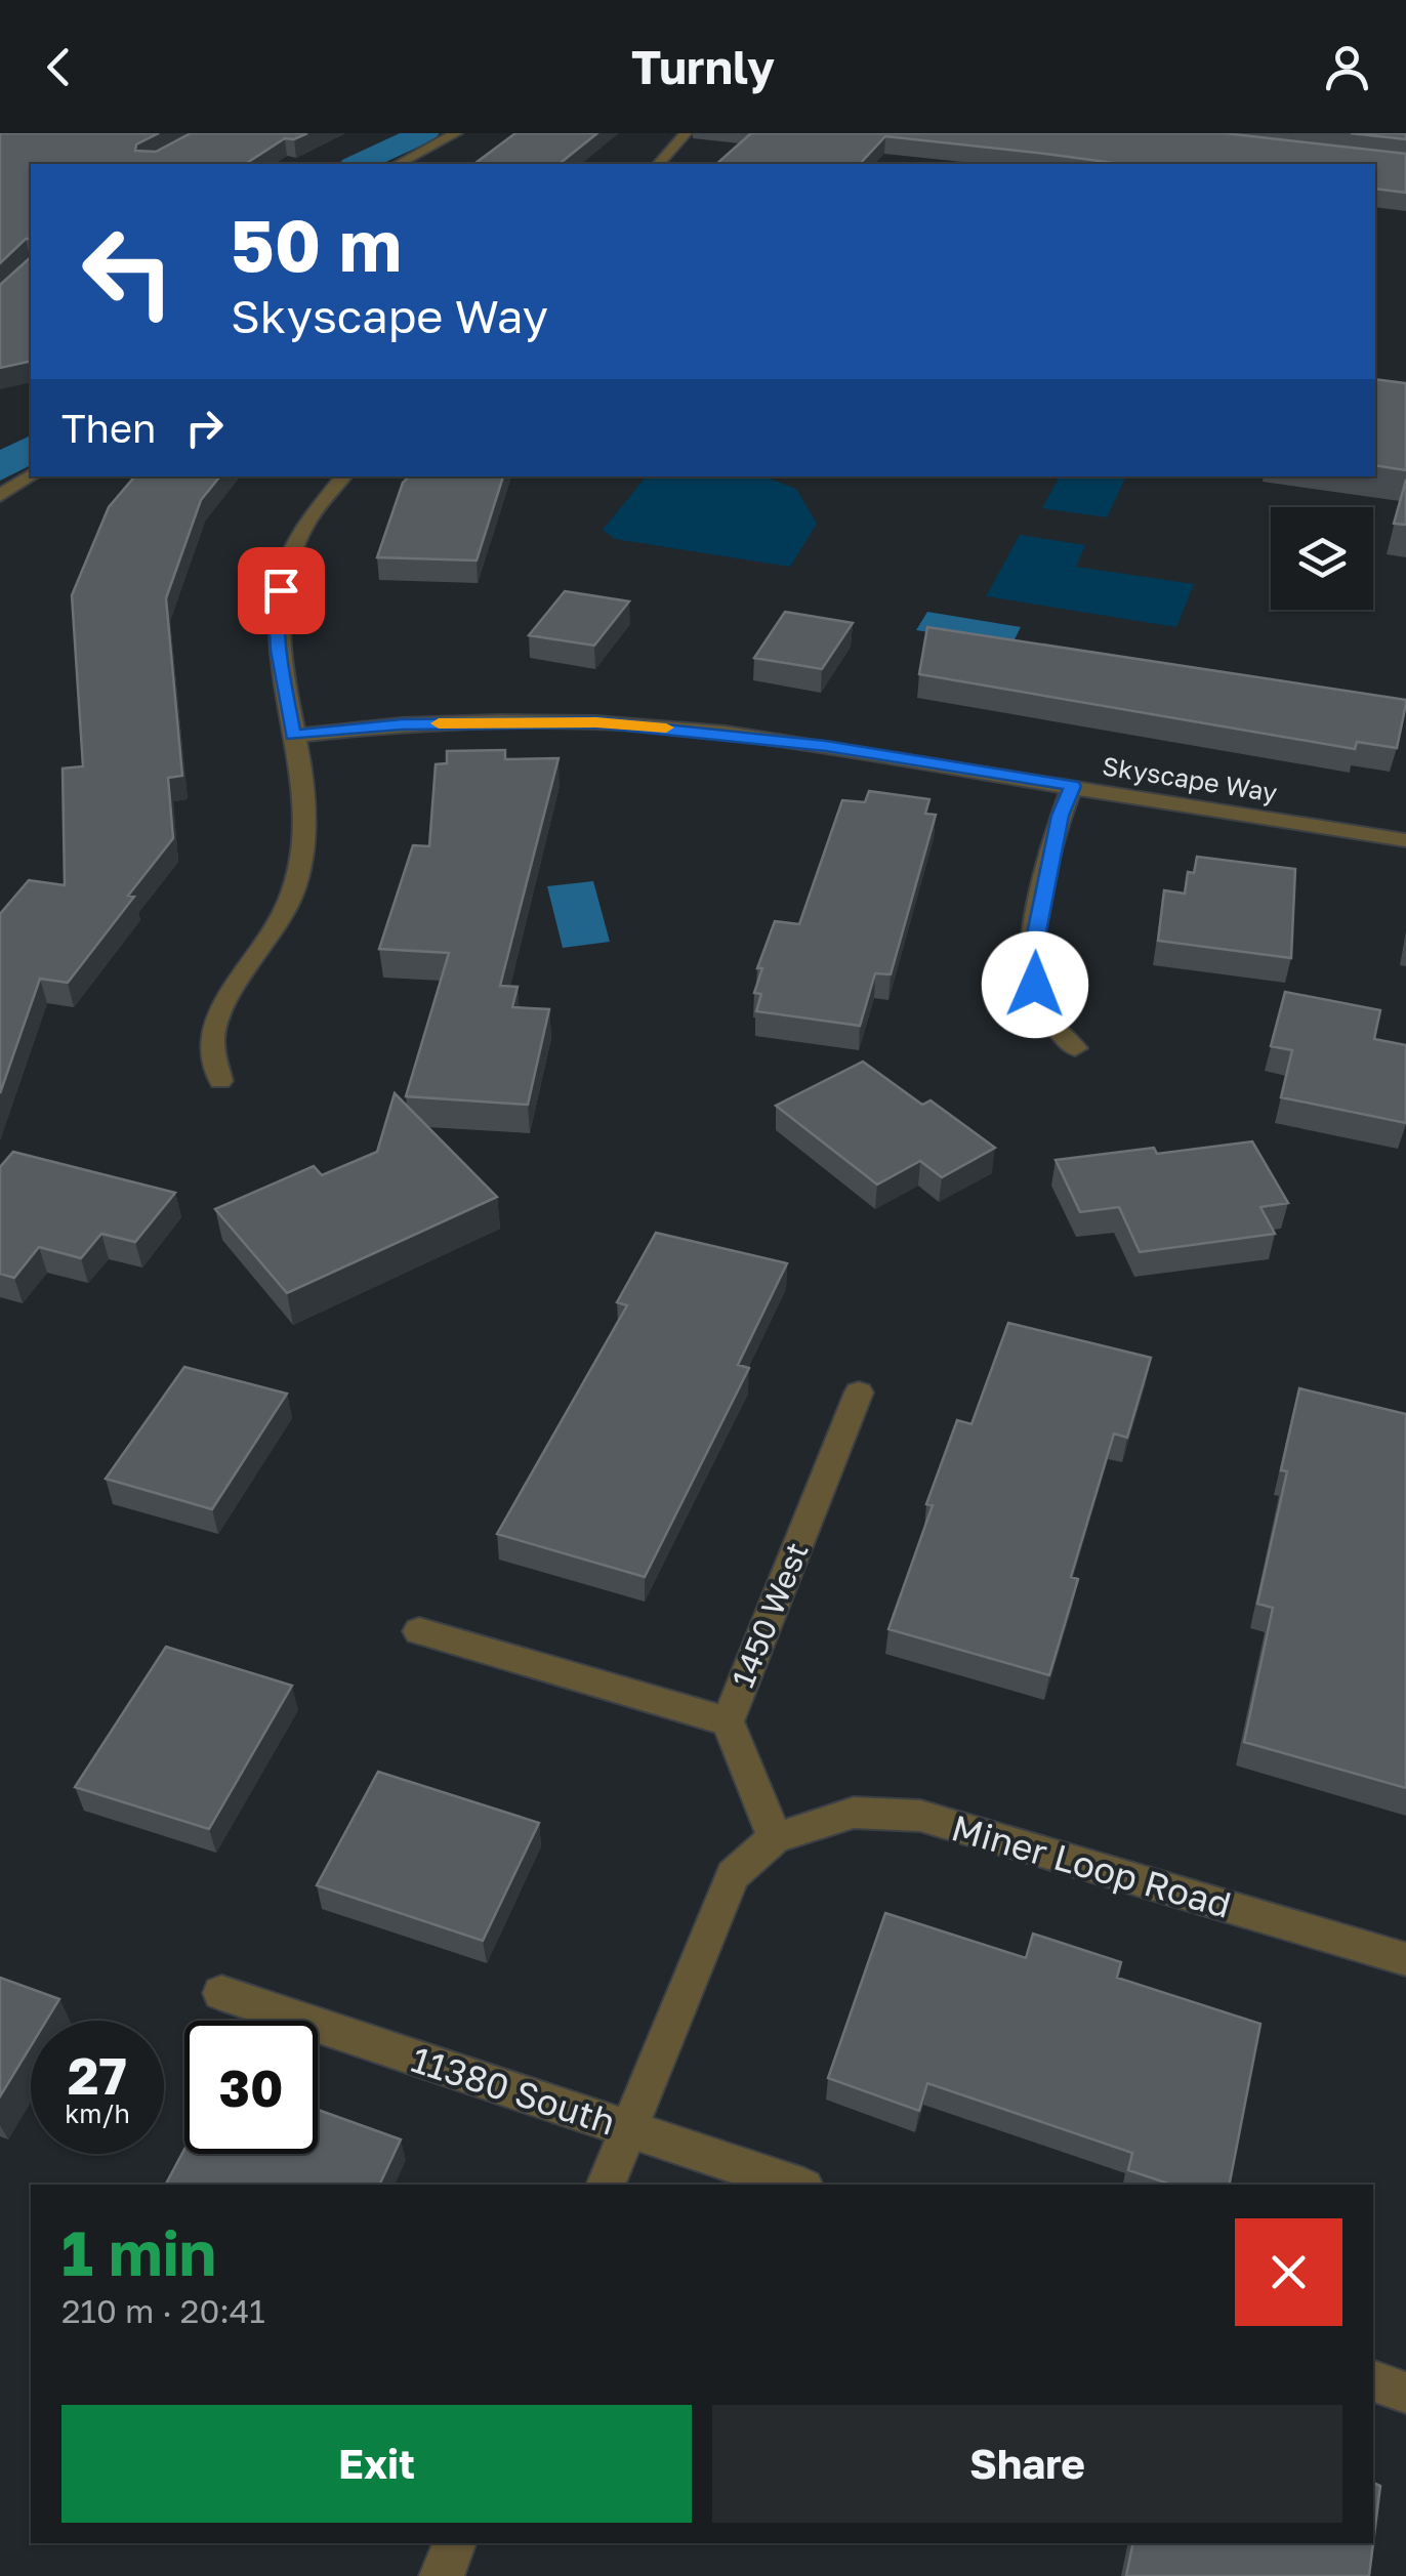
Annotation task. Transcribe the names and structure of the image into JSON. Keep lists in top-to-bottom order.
{
  "streets": {
    "street": [
      "Skyscape Way",
      "1450 West",
      "Miner Loop Road",
      "11380 South"
    ]
  },
  "crossings": [
    ["1450 West", "Miner Loop Road"]
  ],
  "page": {
    "header": "Turnly",
    "turn": ["50 m", "Skyscape Way"],
    "then": "Then",
    "speed": "27 km/h",
    "limit": "30",
    "heading": ["1 min", "210 m · 20:41"],
    "buttons": ["Exit", "Share"]
  }
}
